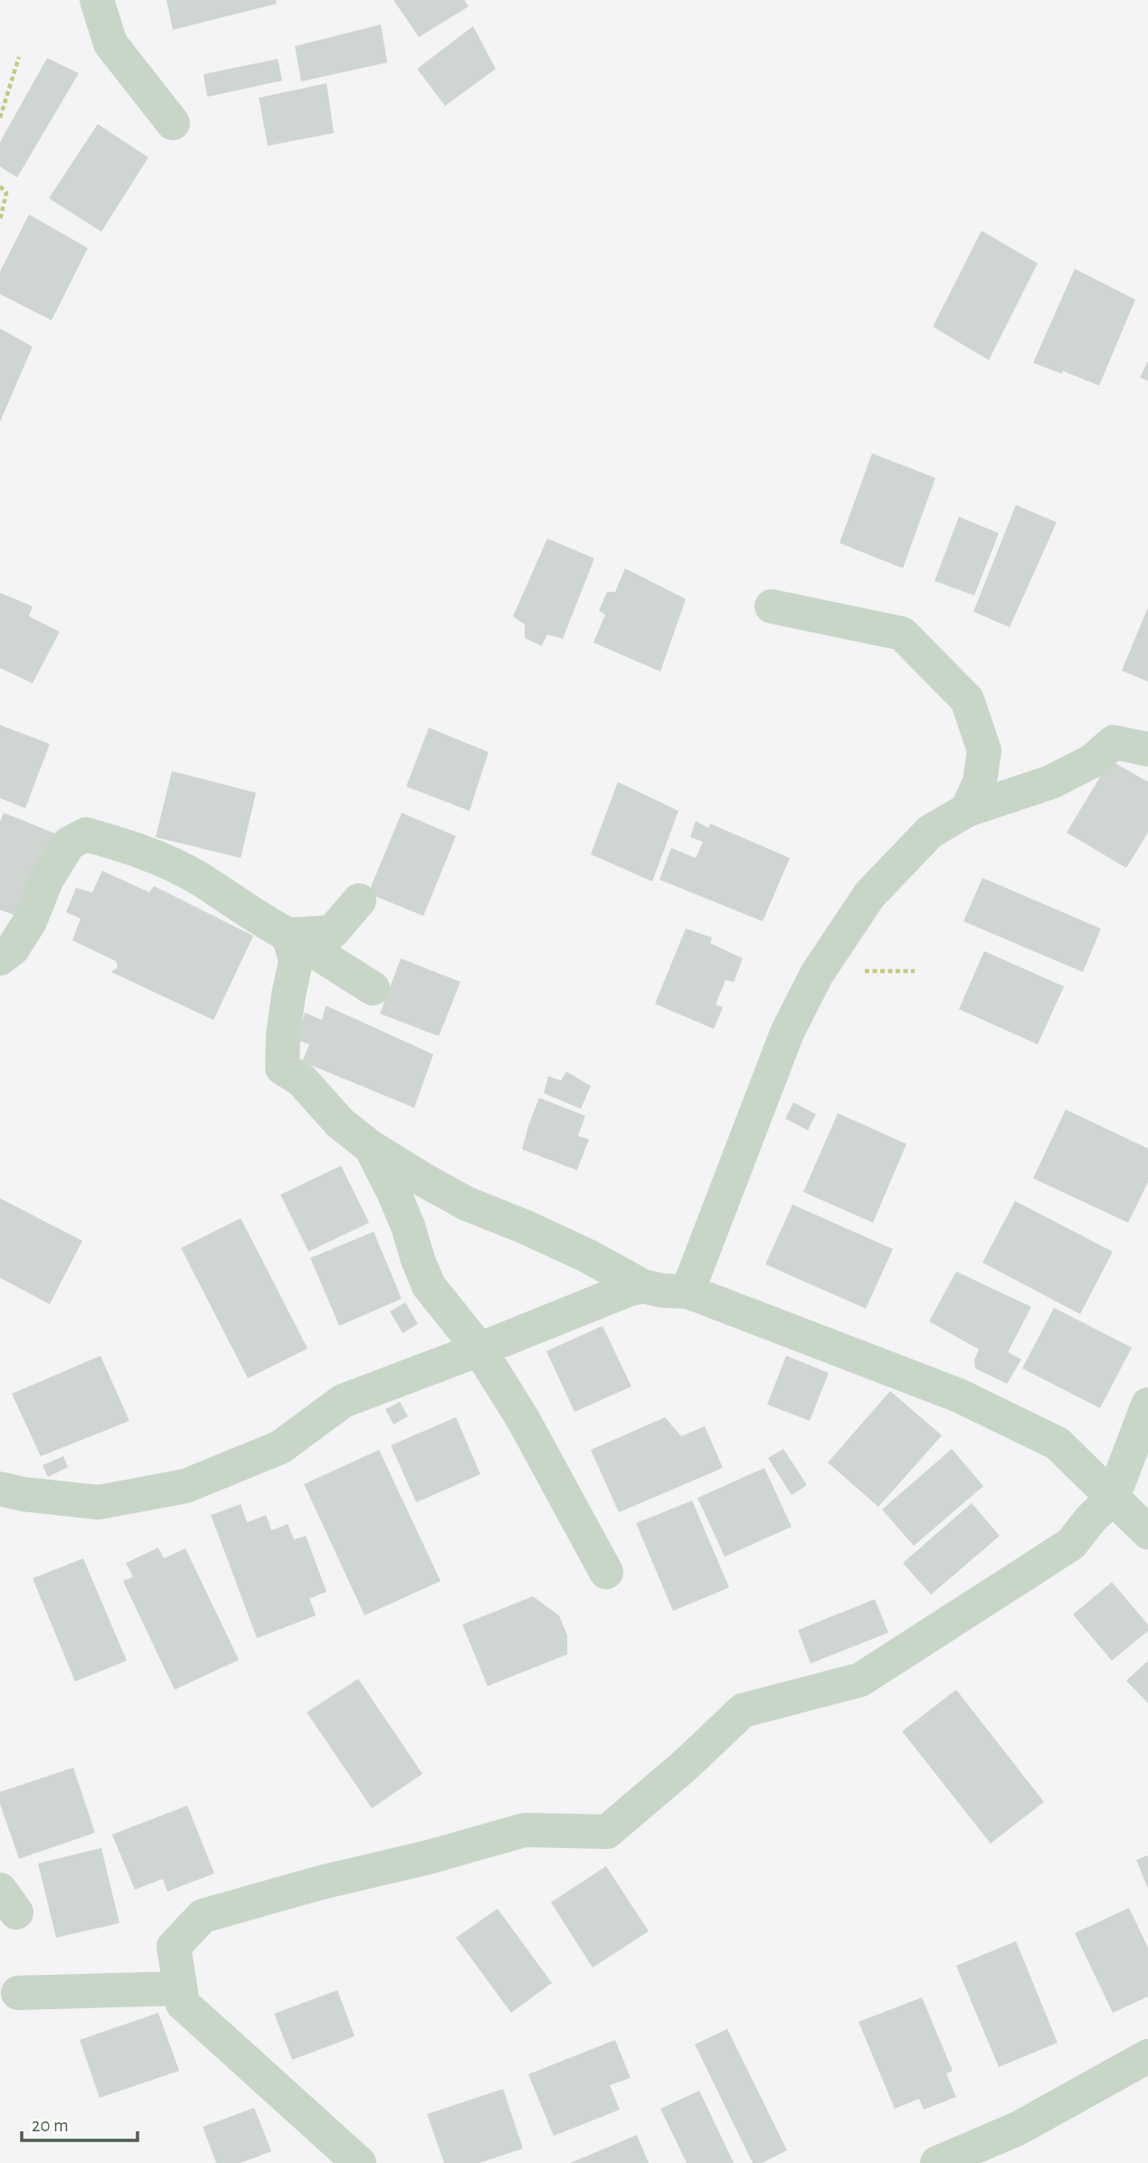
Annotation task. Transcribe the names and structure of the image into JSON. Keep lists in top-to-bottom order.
{
  "scale_bar": "20 m"
}
